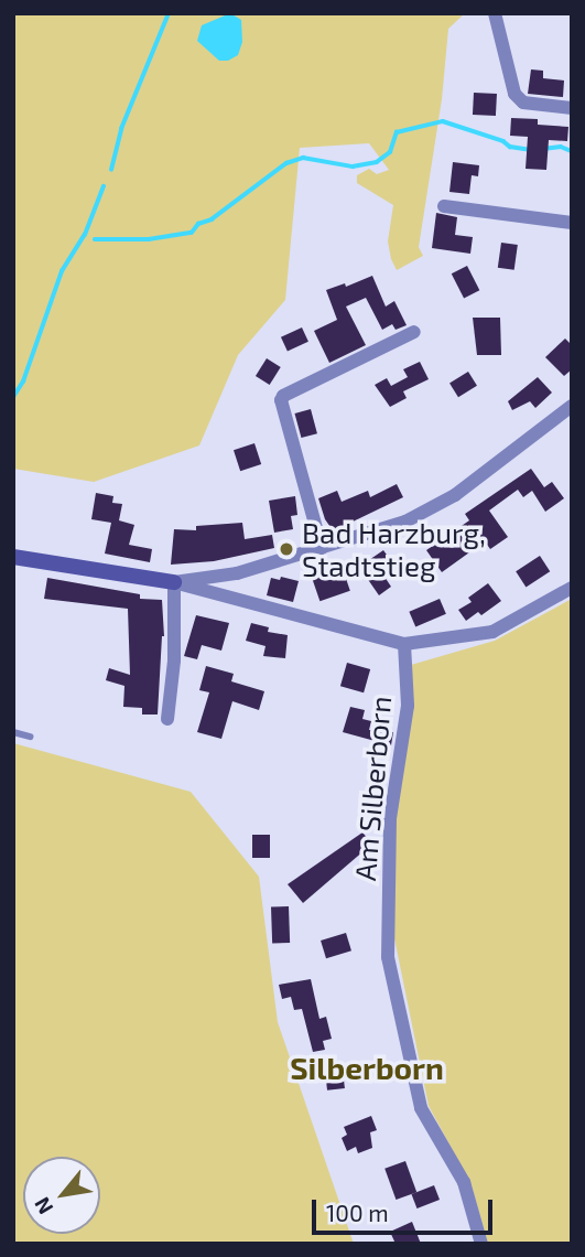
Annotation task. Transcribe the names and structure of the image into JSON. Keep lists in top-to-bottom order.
{
  "streets": {
    "street": ["Am Silberborn"]
  },
  "districts": ["Silberborn"],
  "places": ["Bad Harzburg, Stadtstieg"],
  "scale_bar": "100 m",
  "north": "bottom left"
}
